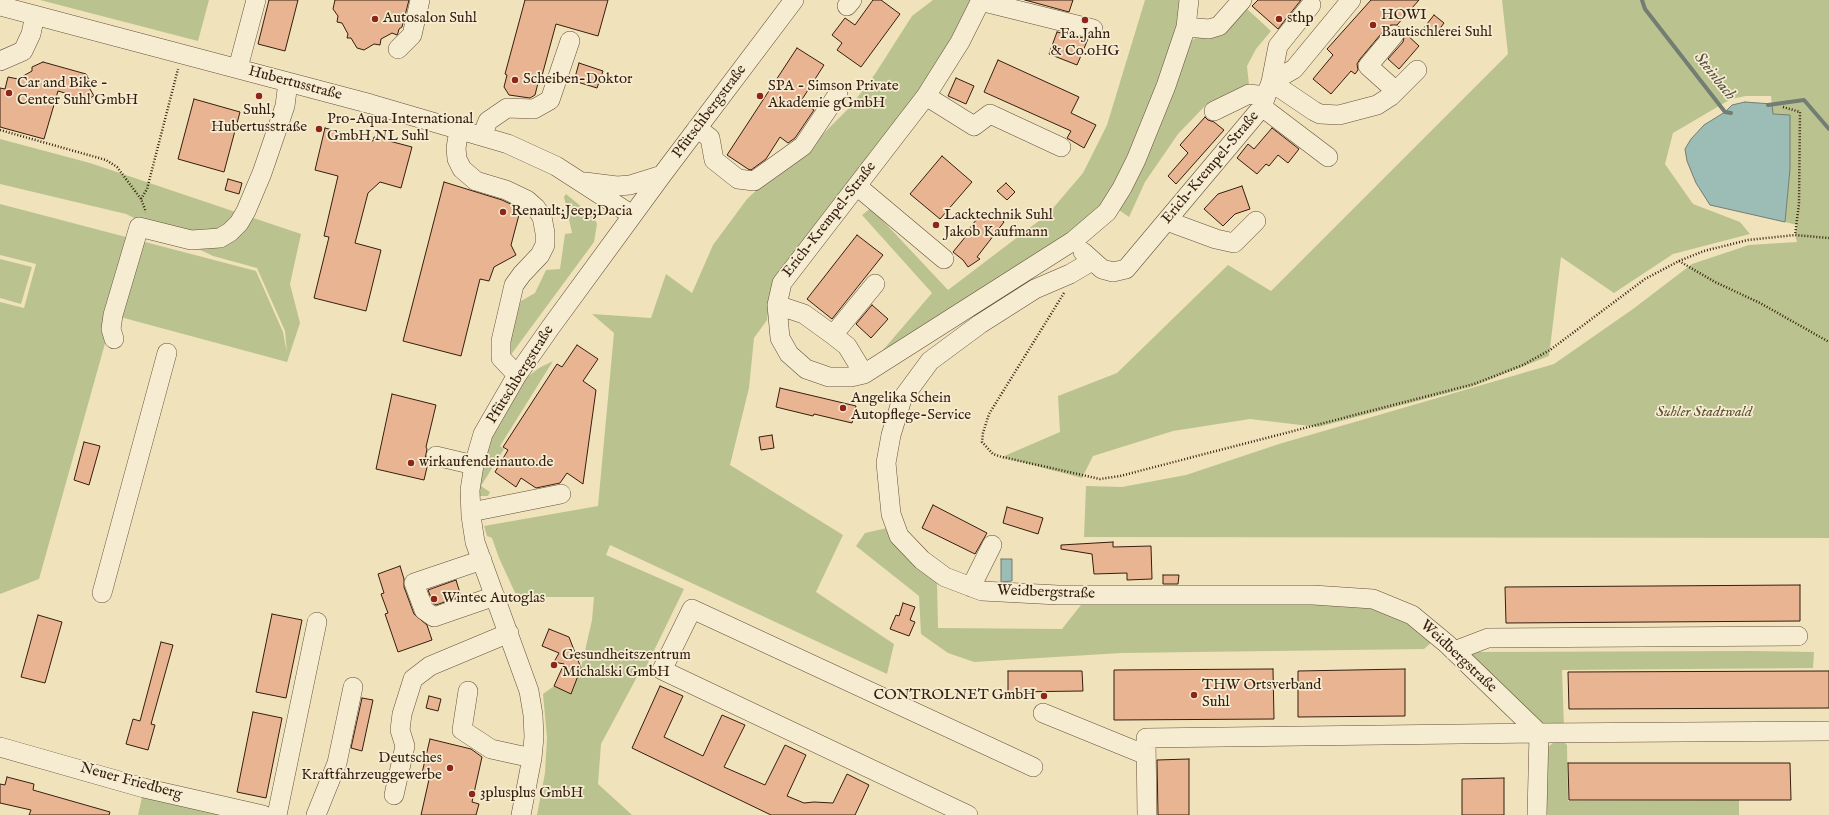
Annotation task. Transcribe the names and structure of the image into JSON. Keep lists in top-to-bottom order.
{
  "streets": {
    "street": [
      "Hubertusstraße",
      "Pfütschbergstraße",
      "Erich-Krempel-Straße",
      "Weidbergstraße",
      "Neuer Friedberg"
    ]
  },
  "crossings": [
    ["Hubertusstraße", "Pfütschbergstraße"],
    ["Erich-Krempel-Straße", "Weidbergstraße"]
  ],
  "water": ["Steinbach"],
  "parks": ["Suhler Stadtwald"],
  "places": [
    "Autosalon Suhl",
    "sthp",
    "Fa. Jahn & Co.oHG",
    "HOWI Bautischlerei Suhl",
    "Scheiben-Doktor",
    "Car and Bike - Center Suhl GmbH",
    "Suhl, Hubertusstraße",
    "SPA - Simson Private Akademie gGmbH",
    "Pro-Aqua International GmbH NL Suhl",
    "Renault;Jeep;Dacia",
    "Lacktechnik Suhl Jakob Kaufmann",
    "Angelika Schein Autopflege-Service",
    "wirkaufendeinauto.de",
    "Wintec Autoglas",
    "Gesundheitszentrum Michalski GmbH",
    "THW Ortsverband Suhl",
    "CONTROLNET GmbH",
    "Deutsches Kraftfahrzeuggewerbe",
    "3plusplus GmbH"
  ]
}
